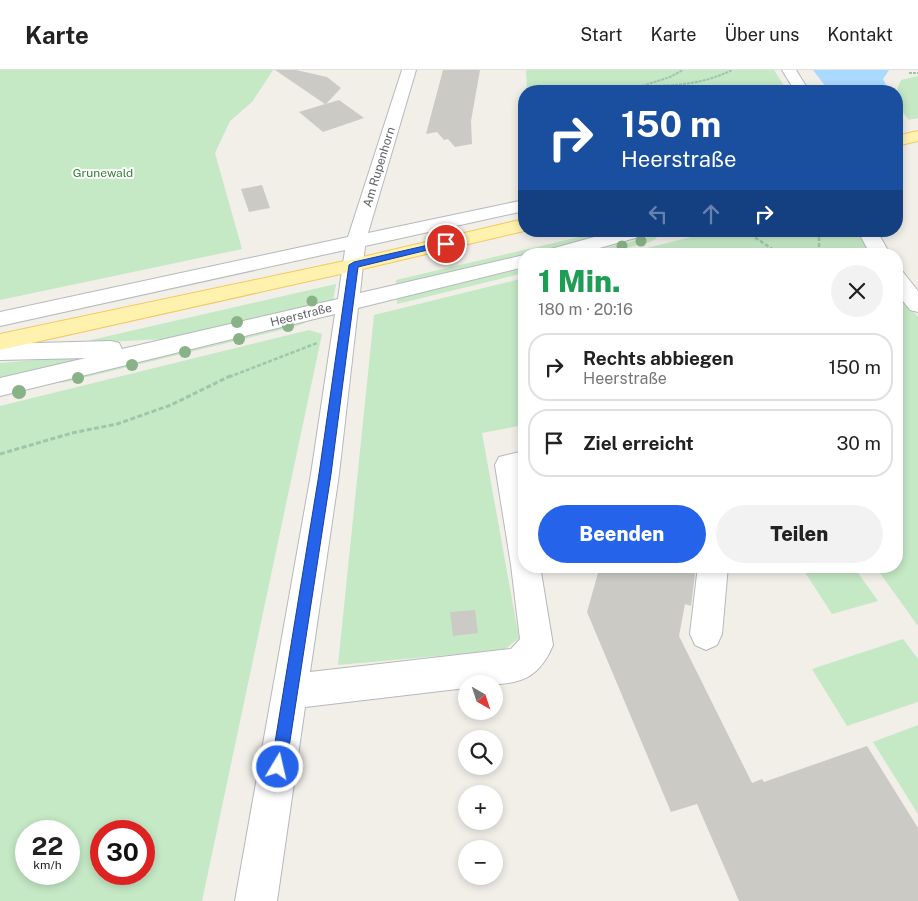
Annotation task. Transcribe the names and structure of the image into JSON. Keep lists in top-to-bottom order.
{
  "streets": {
    "street": ["Am Rupenhorn", "Heerstraße"]
  },
  "crossings": [
    ["Am Rupenhorn", "Heerstraße"]
  ],
  "parks": ["Grunewald"],
  "north": "bottom right",
  "page": {
    "header": "Karte",
    "nav": [
      "Start",
      "Karte",
      "Über uns",
      "Kontakt"
    ],
    "turn": ["150 m", "Heerstraße"],
    "heading": ["1 Min.", "180 m · 20:16"],
    "list": [
      {
        "name": "Rechts abbiegen",
        "note": "Heerstraße",
        "value": "150 m"
      },
      {
        "name": "Ziel erreicht",
        "value": "30 m"
      }
    ],
    "buttons": ["Beenden", "Teilen"],
    "map_buttons": ["+", "−"],
    "speed": "22 km/h",
    "limit": "30"
  }
}
